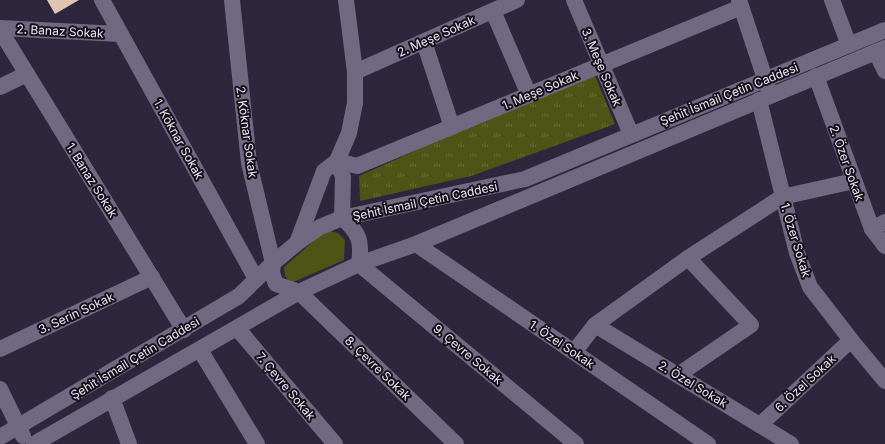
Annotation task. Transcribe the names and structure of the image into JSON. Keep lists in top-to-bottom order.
{
  "streets": {
    "street": [
      "2. Banaz Sokak",
      "2. Meşe Sokak",
      "3. Meşe Sokak",
      "1. Meşe Sokak",
      "Şehit İsmail Çetin Caddesi",
      "2. Köknar Sokak",
      "1. Köknar Sokak",
      "2. Özer Sokak",
      "1. Banaz Sokak",
      "1. Özer Sokak",
      "3. Serin Sokak",
      "1. Özel Sokak",
      "9. Çevre Sokak",
      "8. Çevre Sokak",
      "6. Özel Sokak",
      "2. Özel Sokak",
      "7. Çevre Sokak"
    ]
  },
  "crossings": [
    ["2. Banaz Sokak", "1. Köknar Sokak"],
    ["2. Banaz Sokak", "1. Banaz Sokak"],
    ["3. Meşe Sokak", "1. Meşe Sokak"],
    ["3. Meşe Sokak", "Şehit İsmail Çetin Caddesi"],
    ["1. Meşe Sokak", "1. Özer Sokak"],
    ["Şehit İsmail Çetin Caddesi", "2. Köknar Sokak"],
    ["Şehit İsmail Çetin Caddesi", "1. Köknar Sokak"],
    ["Şehit İsmail Çetin Caddesi", "2. Özer Sokak"],
    ["Şehit İsmail Çetin Caddesi", "1. Banaz Sokak"],
    ["Şehit İsmail Çetin Caddesi", "1. Özer Sokak"],
    ["Şehit İsmail Çetin Caddesi", "1. Özel Sokak"],
    ["Şehit İsmail Çetin Caddesi", "9. Çevre Sokak"],
    ["Şehit İsmail Çetin Caddesi", "8. Çevre Sokak"],
    ["Şehit İsmail Çetin Caddesi", "7. Çevre Sokak"],
    ["2. Köknar Sokak", "8. Çevre Sokak"],
    ["1. Banaz Sokak", "3. Serin Sokak"],
    ["1. Özer Sokak", "6. Özel Sokak"],
    ["6. Özel Sokak", "2. Özel Sokak"]
  ]
}
